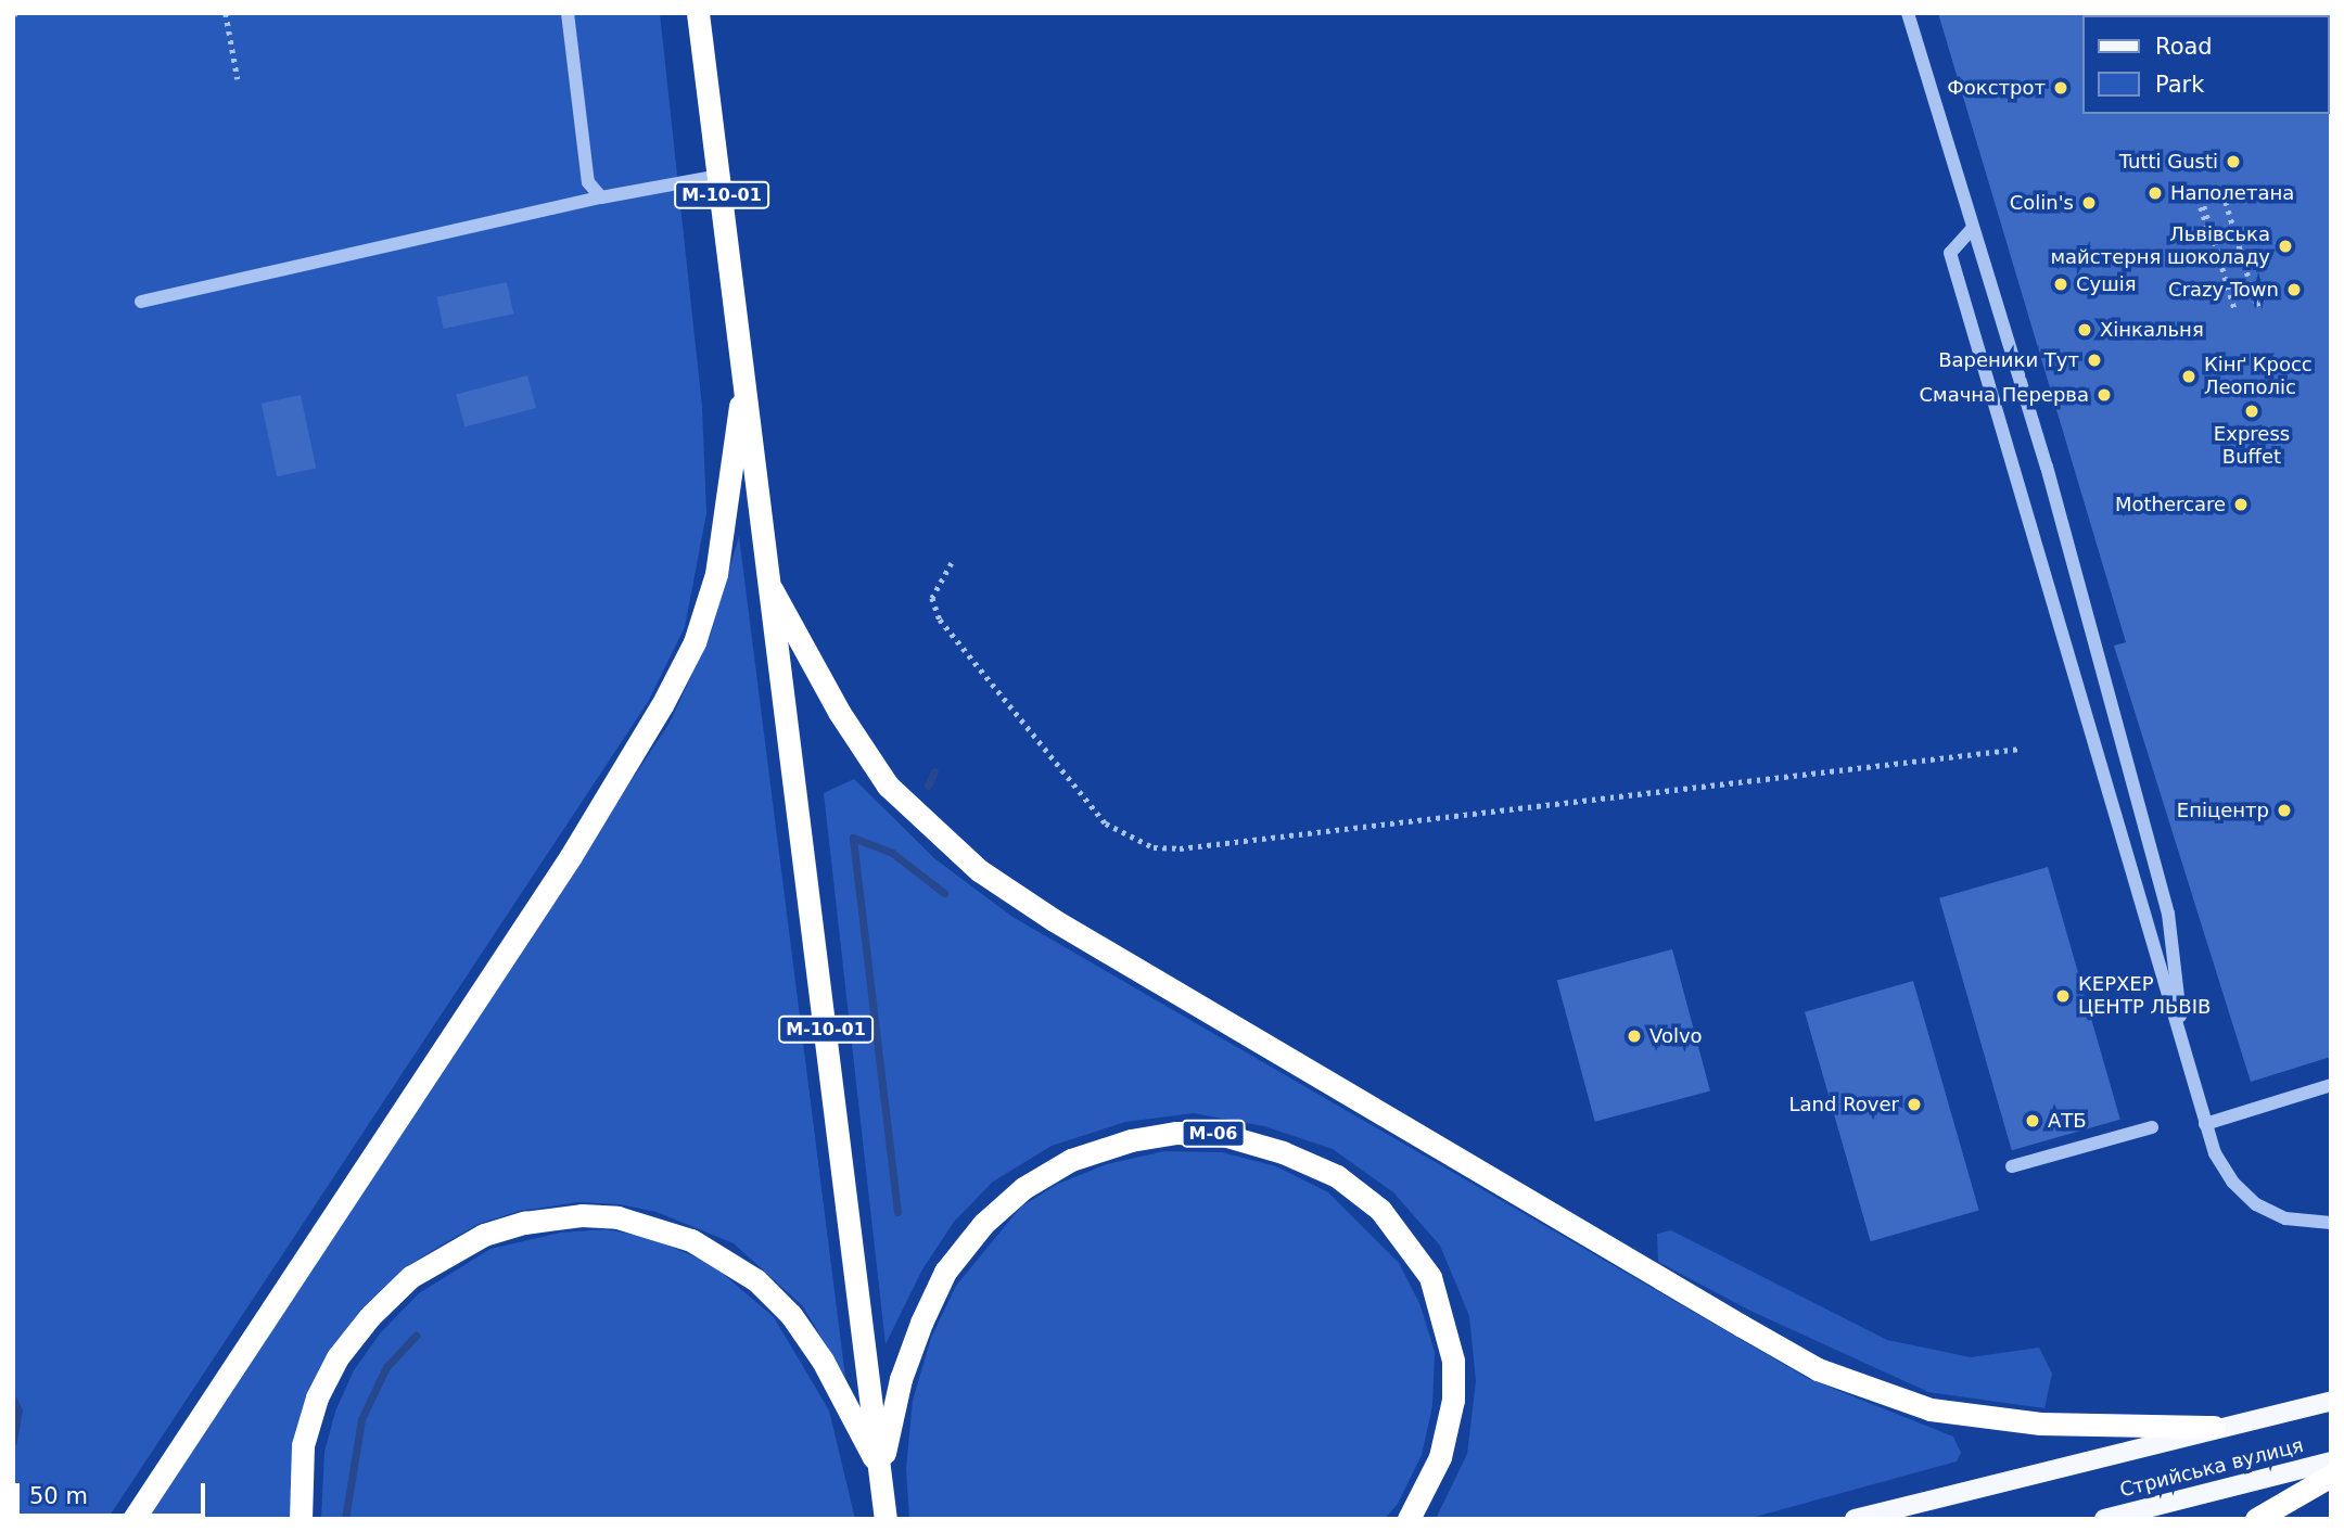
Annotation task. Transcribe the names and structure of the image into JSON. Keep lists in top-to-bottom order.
{
  "streets": {
    "highway": ["М-10-01", "М-06"],
    "main road": ["Стрийська вулиця"]
  },
  "crossings": [
    ["М-10-01", "М-06"]
  ],
  "places": [
    "Фокстрот",
    "Tutti Gusti",
    "Наполетана",
    "Colin's",
    "Львівська майстерня шоколаду",
    "Сушія",
    "Crazy Town",
    "Хінкальня",
    "Вареники Тут",
    "Кінґ Кросс Леополіс",
    "Смачна Перерва",
    "Express Buffet",
    "Mothercare",
    "Епіцентр",
    "КЕРХЕР ЦЕНТР ЛЬВІВ",
    "Volvo",
    "Land Rover",
    "АТБ"
  ],
  "legend": ["Road", "Park"],
  "scale_bar": "50 m"
}
